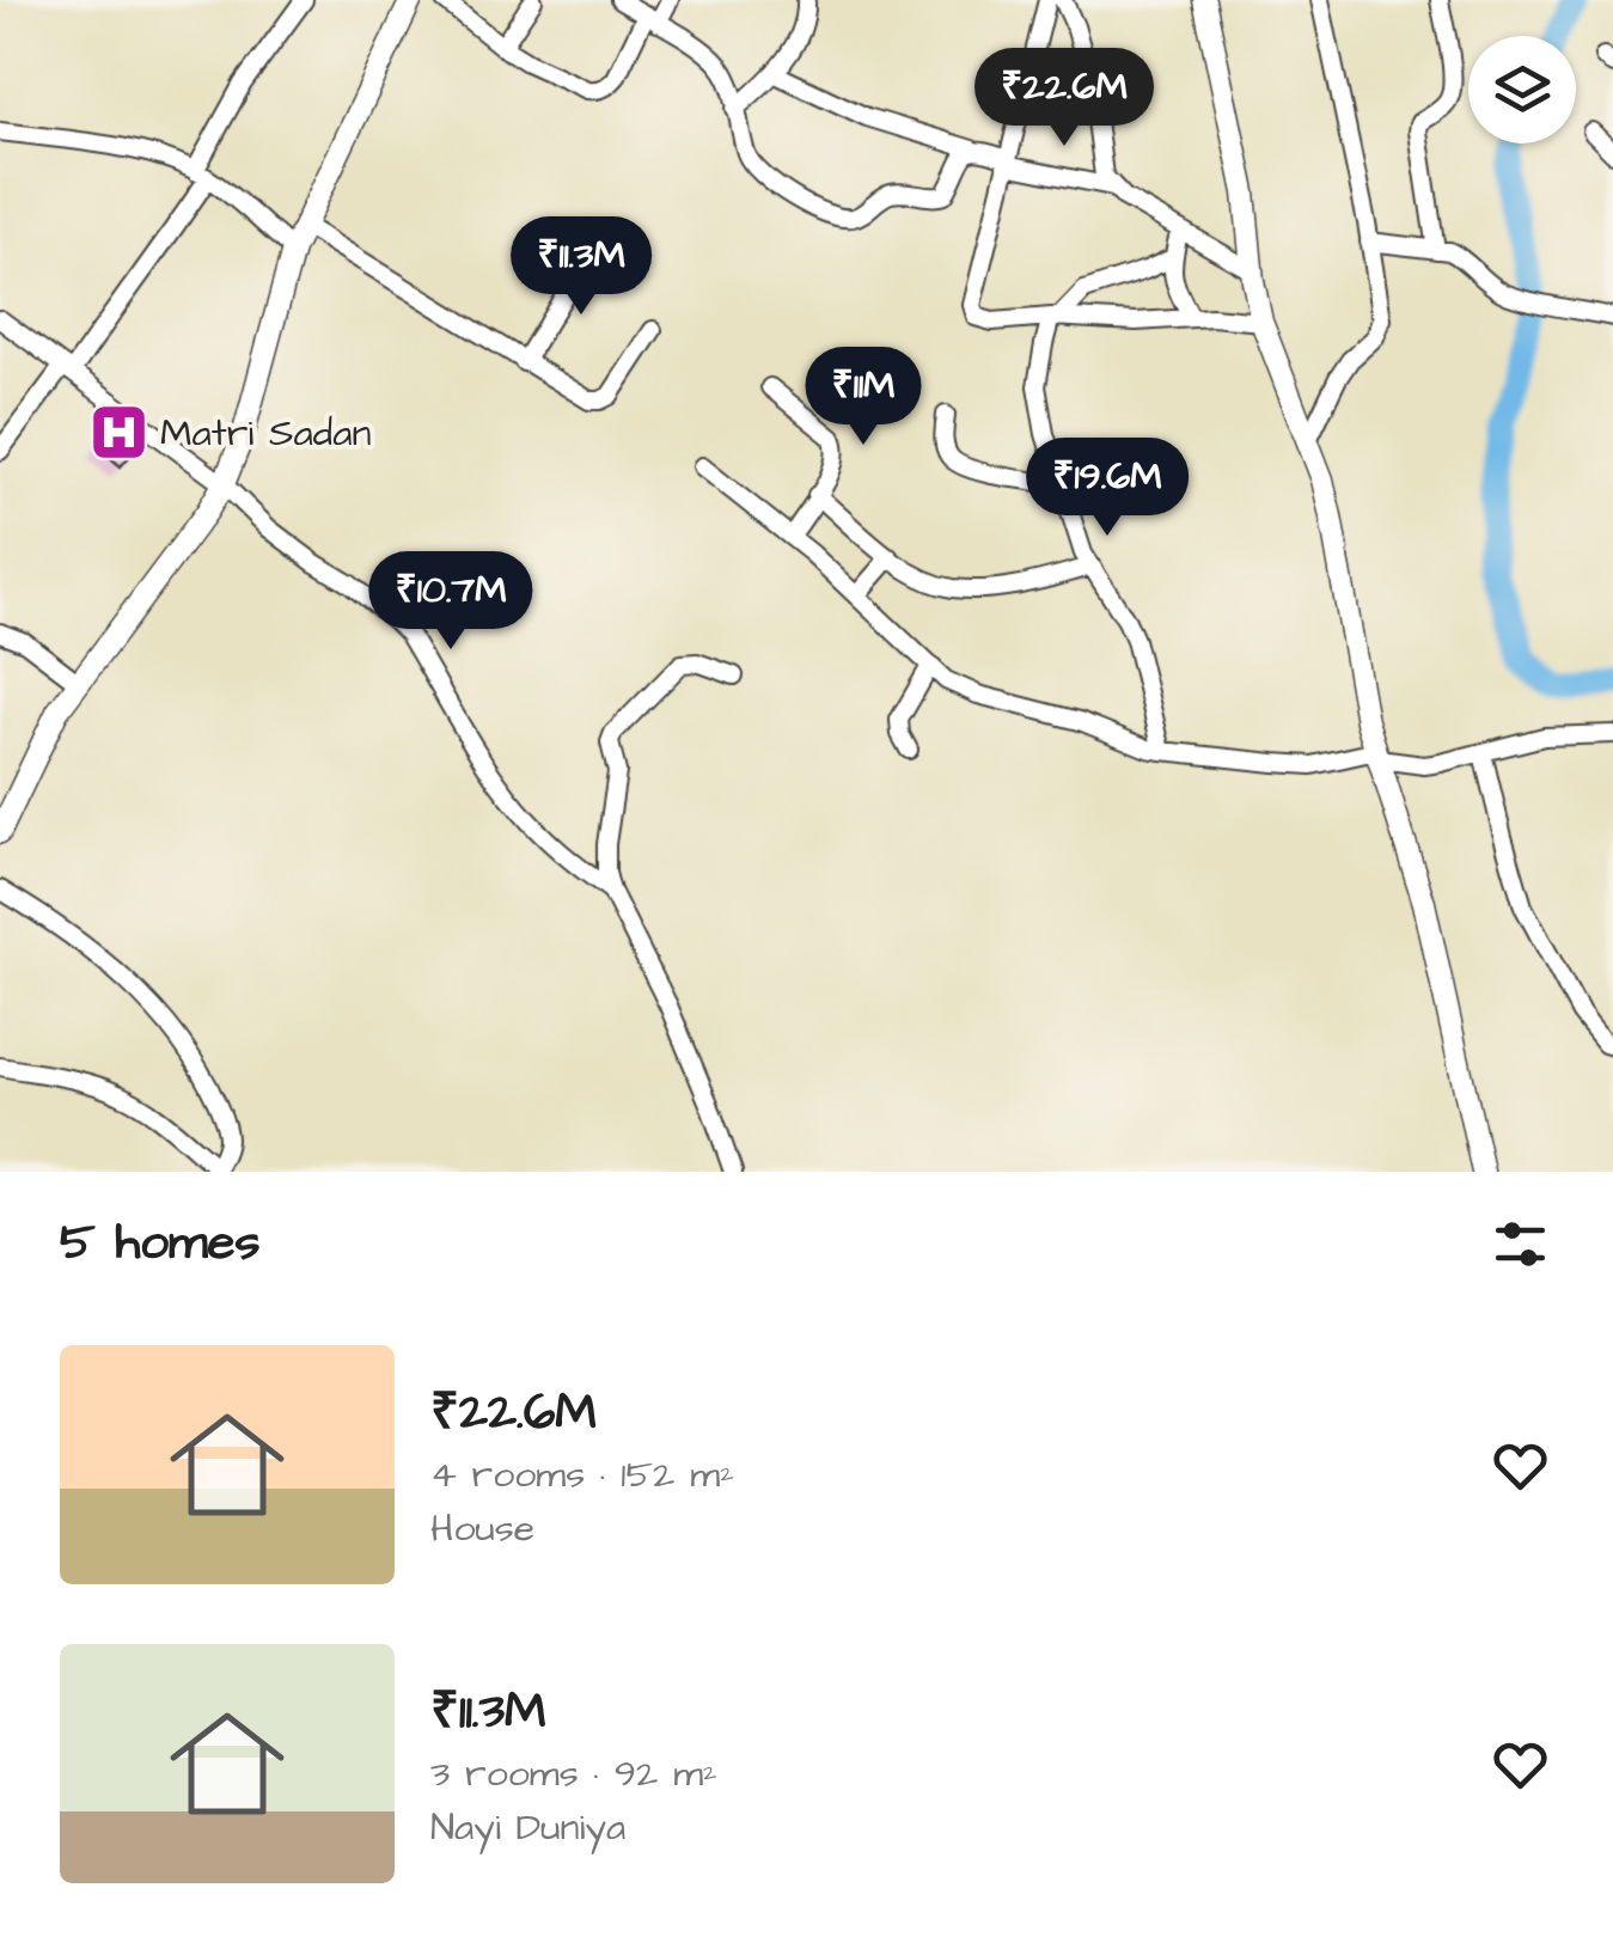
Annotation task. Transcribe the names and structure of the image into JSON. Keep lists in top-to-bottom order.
{
  "places": {
    "hospital": ["Matri Sadan"]
  },
  "page": {
    "price": [
      "₹22.6M",
      "₹11.3M",
      "₹11M",
      "₹19.6M",
      "₹10.7M"
    ],
    "heading": "5 homes",
    "list": [
      {
        "name": "₹22.6M",
        "note": "4 rooms · 152 m² · House"
      },
      {
        "name": "₹11.3M",
        "note": "3 rooms · 92 m² · Nayi Duniya"
      }
    ]
  }
}
